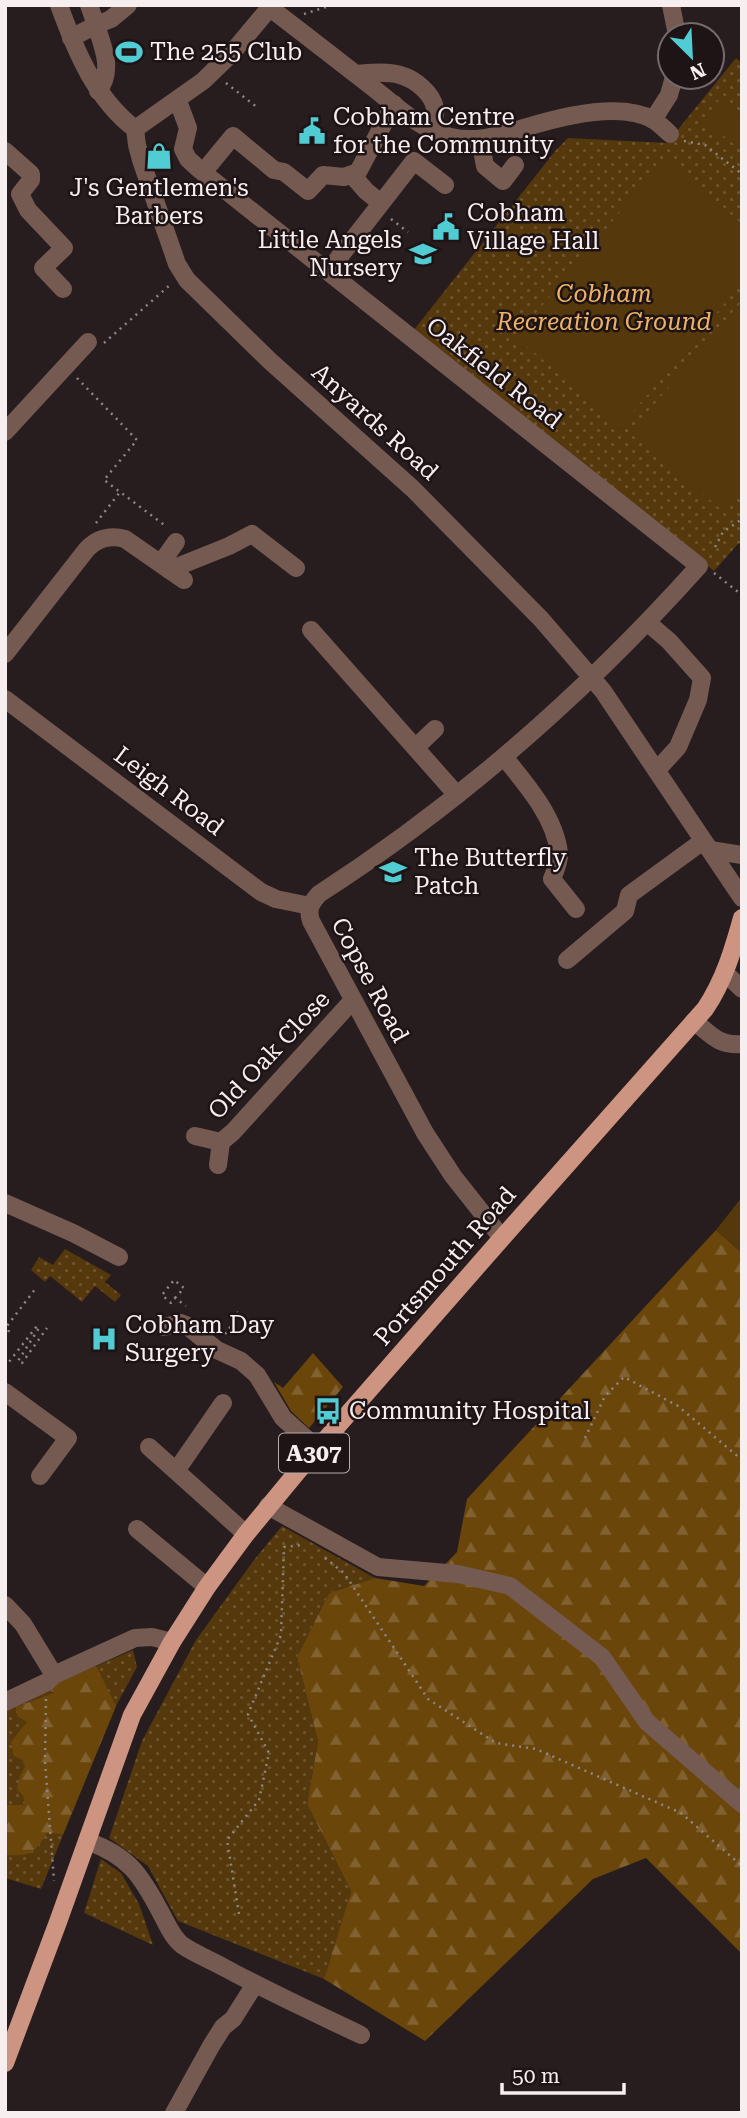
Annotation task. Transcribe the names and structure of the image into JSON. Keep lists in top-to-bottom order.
{
  "streets": {
    "main road": ["Portsmouth Road", "A307"],
    "street": [
      "Oakfield Road",
      "Anyards Road",
      "Leigh Road",
      "Copse Road",
      "Old Oak Close"
    ]
  },
  "crossings": [
    ["Anyards Road", "Copse Road"],
    ["Leigh Road", "Copse Road"],
    ["Copse Road", "Old Oak Close"],
    ["Copse Road", "Portsmouth Road"]
  ],
  "parks": ["Cobham Recreation Ground"],
  "places": {
    "sports": ["The 255 Club"],
    "public building": ["Cobham Centre for the Community", "Cobham Village Hall"],
    "shop": ["J's Gentlemen's Barbers"],
    "school or university": ["Little Angels Nursery", "The Butterfly Patch"],
    "hospital": ["Cobham Day Surgery"],
    "bus stop": ["Community Hospital"]
  },
  "scale_bar": "50 m",
  "north": "bottom right"
}
